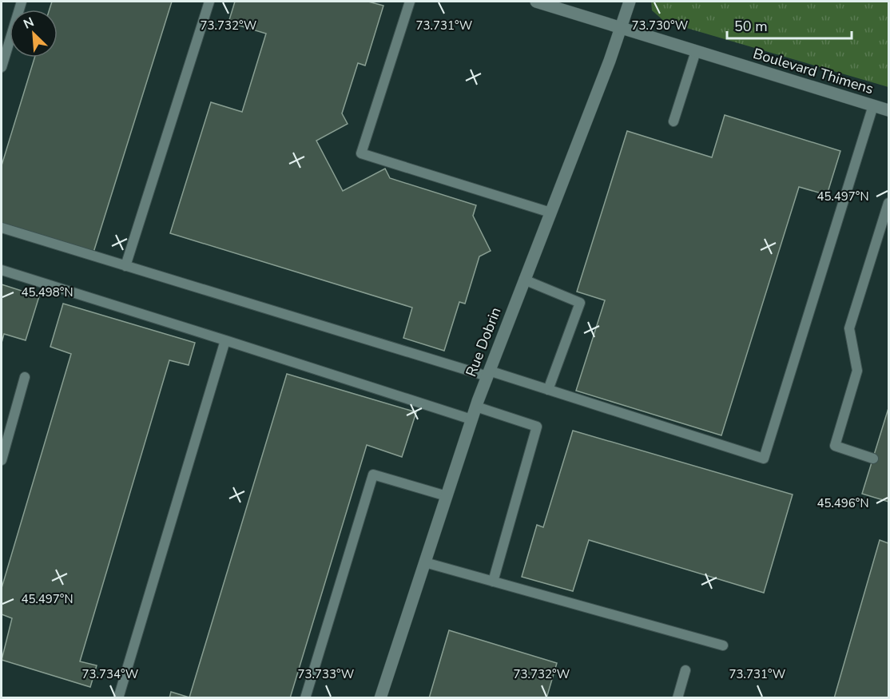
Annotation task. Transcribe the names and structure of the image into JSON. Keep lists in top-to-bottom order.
{
  "streets": {
    "street": ["Boulevard Thimens", "Rue Dobrin"]
  },
  "crossings": [
    ["Boulevard Thimens", "Rue Dobrin"]
  ],
  "scale_bar": "50 m",
  "north": "top left",
  "coordinates": [
    "73.731°W",
    "73.730°W",
    "73.732°W",
    "45.497°N",
    "45.498°N",
    "45.496°N",
    "73.734°W",
    "73.733°W"
  ]
}
